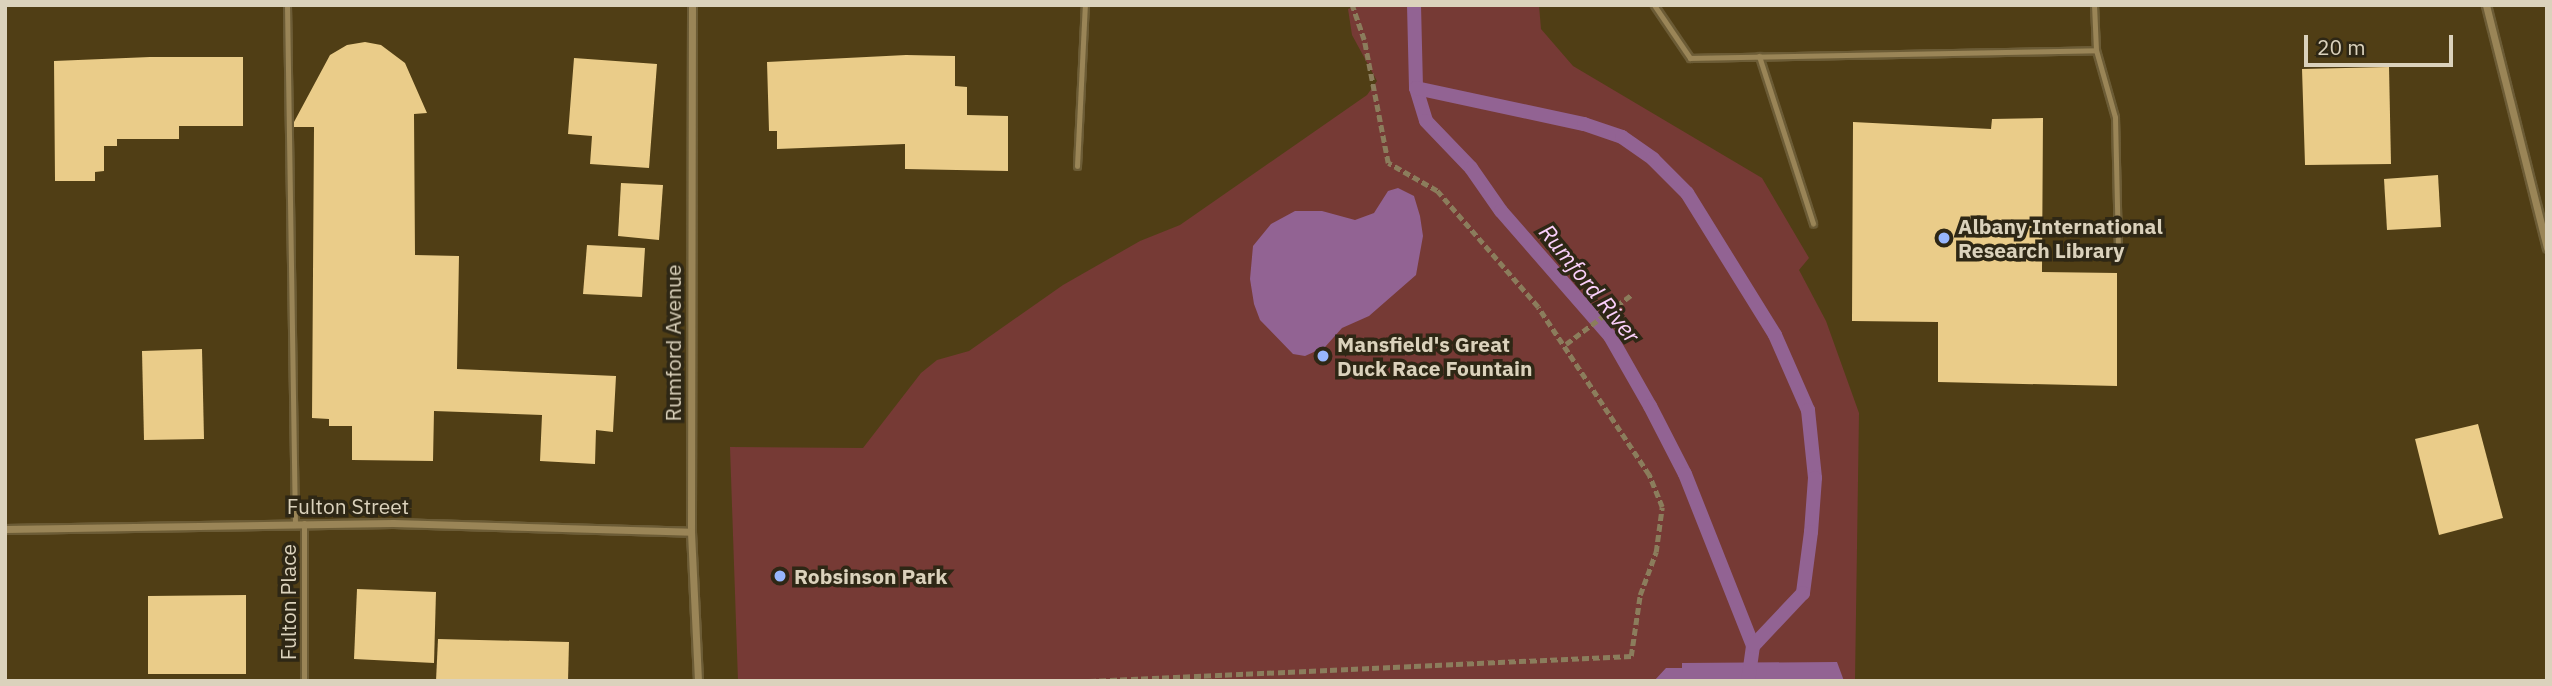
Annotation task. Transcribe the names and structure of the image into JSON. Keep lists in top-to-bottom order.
{
  "streets": {
    "street": ["Rumford Avenue", "Fulton Street"],
    "lane": ["Fulton Place"]
  },
  "crossings": [
    ["Rumford Avenue", "Fulton Street"],
    ["Fulton Street", "Fulton Place"]
  ],
  "water": ["Rumford River"],
  "places": ["Albany International Research Library", "Mansfield's Great Duck Race Fountain", "Robsinson Park"],
  "scale_bar": "20 m"
}
